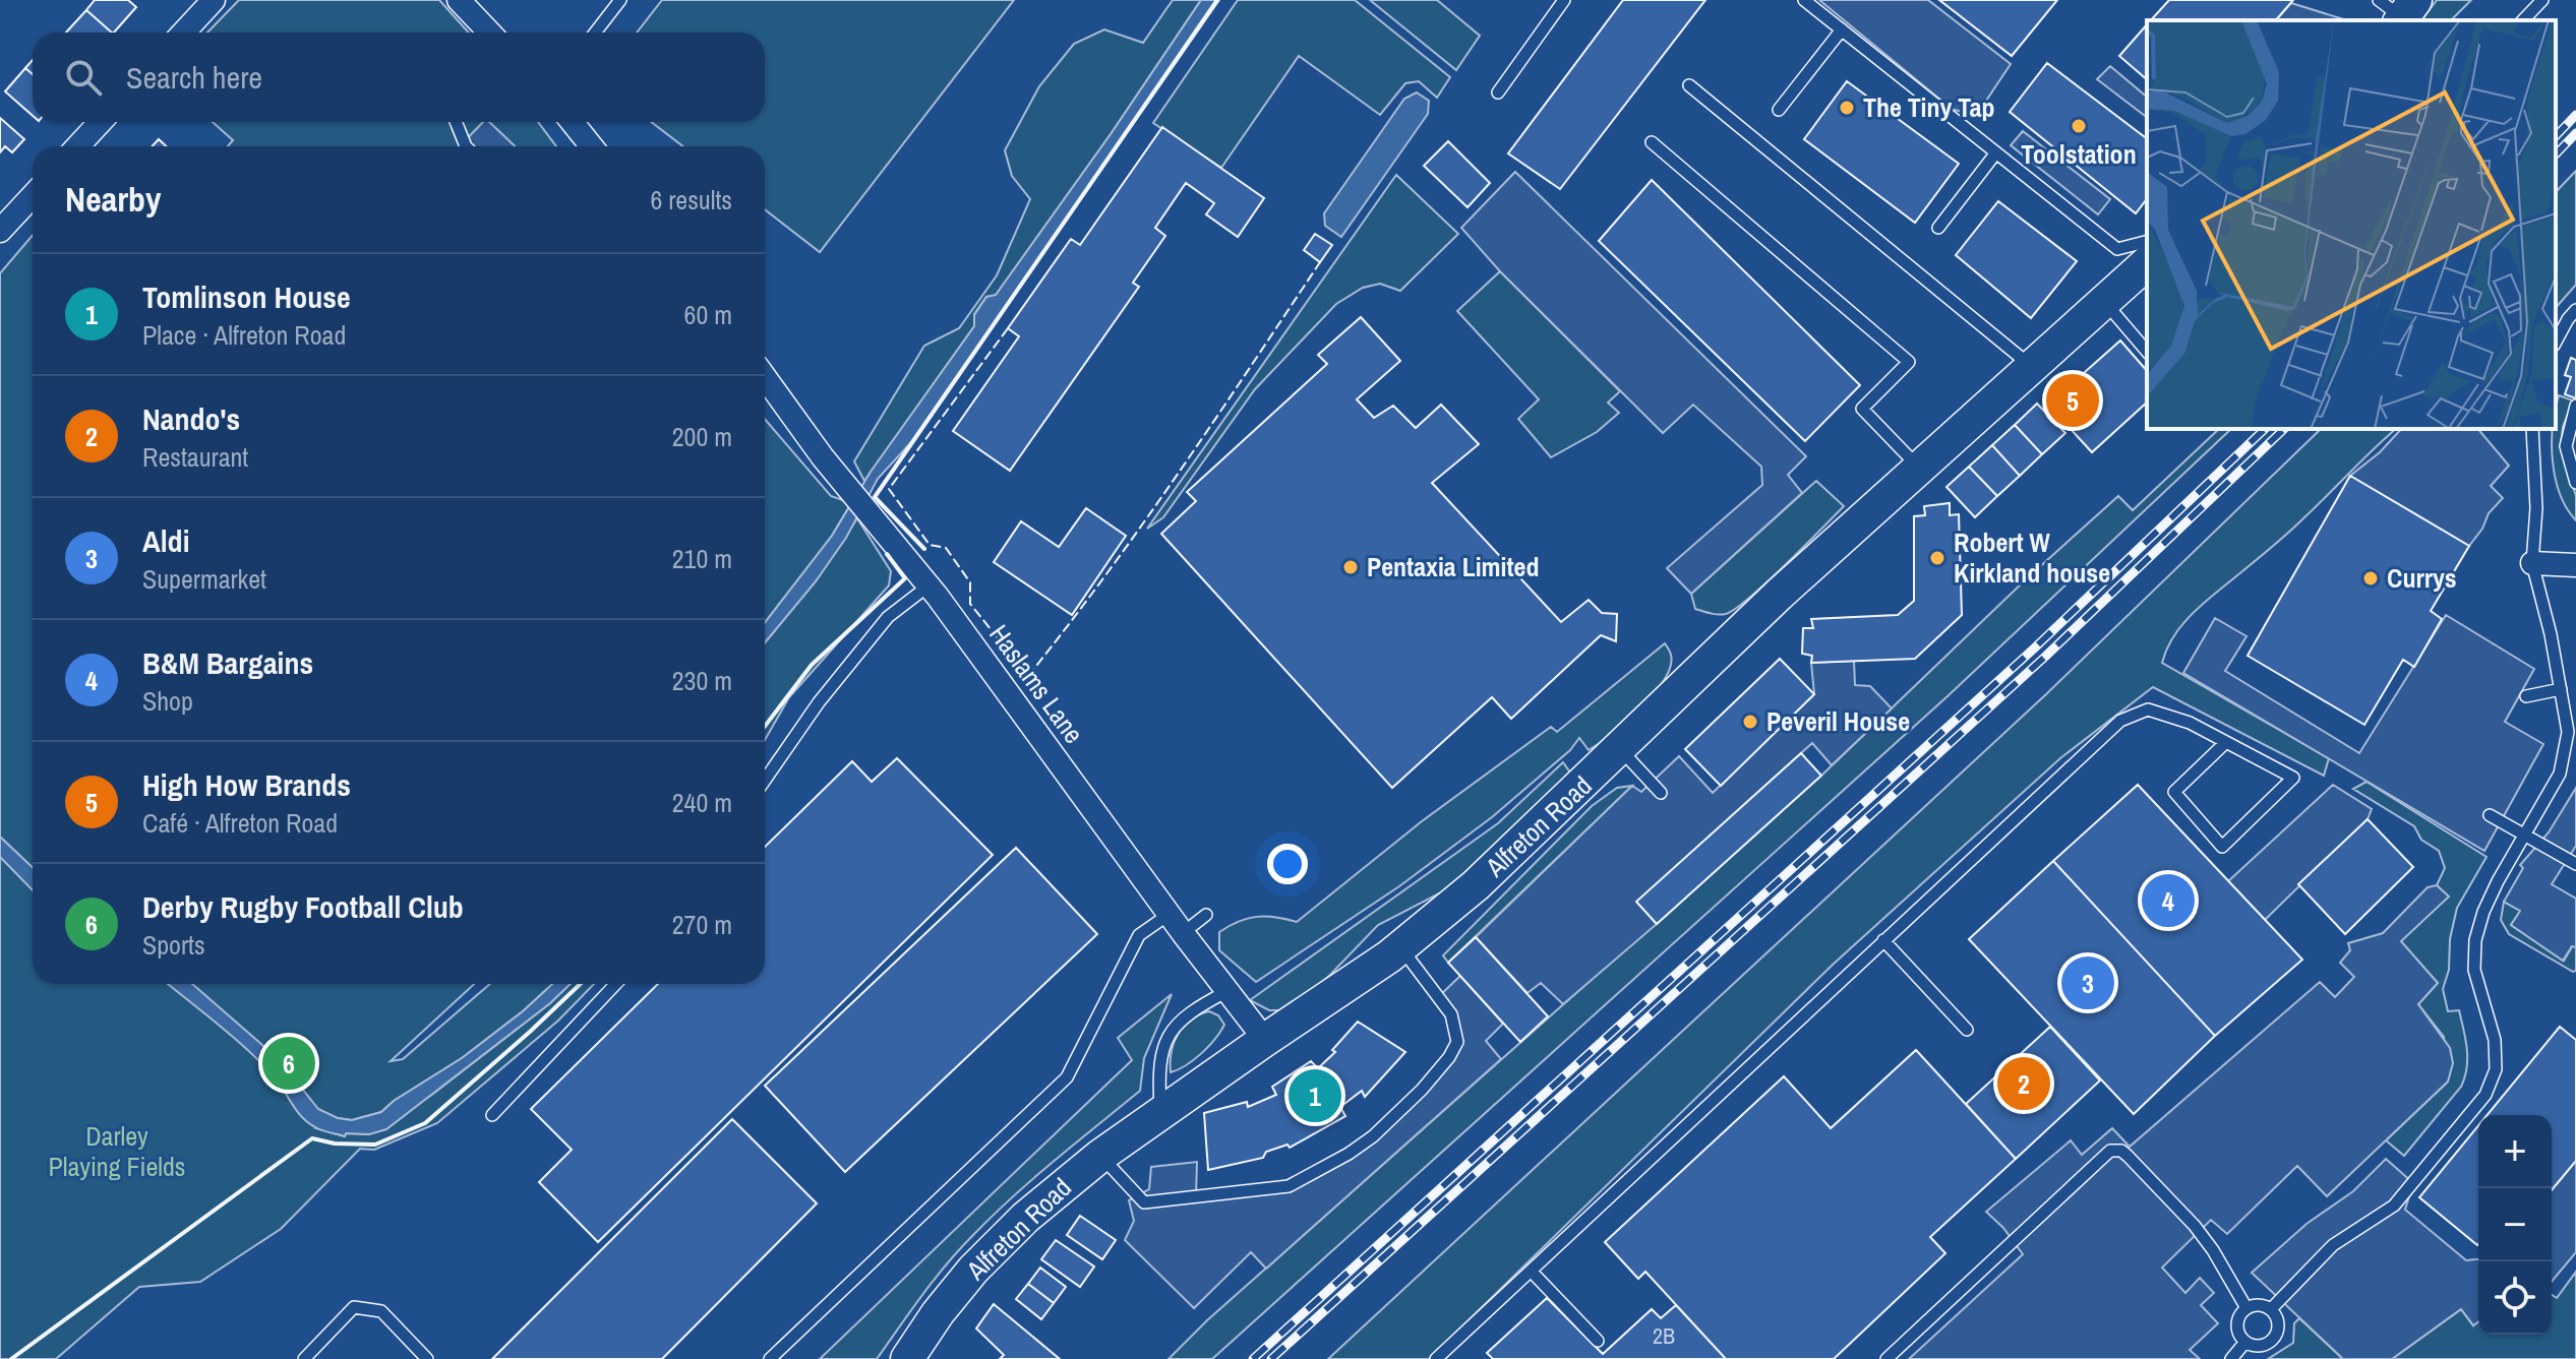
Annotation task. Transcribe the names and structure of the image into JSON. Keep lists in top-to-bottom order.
{
  "streets": {
    "street": ["Haslams Lane", "Alfreton Road"]
  },
  "crossings": [
    ["Haslams Lane", "Alfreton Road"]
  ],
  "parks": ["Darley Playing Fields"],
  "places": [
    "The Tiny Tap",
    "Toolstation",
    "Robert W Kirkland house",
    "Pentaxia Limited",
    "Currys",
    "Peveril House"
  ],
  "house_numbers": ["2B"],
  "page": {
    "search": "Search here",
    "heading": ["Nearby", "6 results"],
    "list": [
      {
        "mark": "1",
        "name": "Tomlinson House",
        "note": "Place · Alfreton Road",
        "value": "60 m"
      },
      {
        "mark": "2",
        "name": "Nando's",
        "note": "Restaurant",
        "value": "200 m"
      },
      {
        "mark": "3",
        "name": "Aldi",
        "note": "Supermarket",
        "value": "210 m"
      },
      {
        "mark": "4",
        "name": "B&M Bargains",
        "note": "Shop",
        "value": "230 m"
      },
      {
        "mark": "5",
        "name": "High How Brands",
        "note": "Café · Alfreton Road",
        "value": "240 m"
      },
      {
        "mark": "6",
        "name": "Derby Rugby Football Club",
        "note": "Sports",
        "value": "270 m"
      }
    ],
    "pins": [
      "5",
      "4",
      "3",
      "6",
      "2",
      "1"
    ],
    "map_buttons": ["+", "−"]
  }
}
